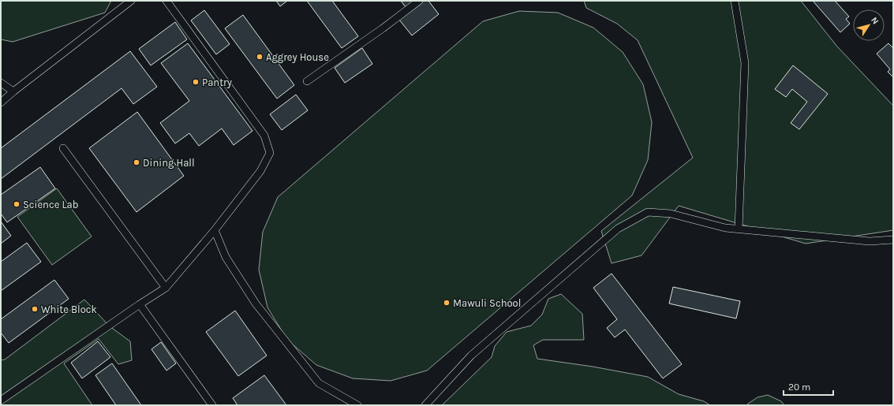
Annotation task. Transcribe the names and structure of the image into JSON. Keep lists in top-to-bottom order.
{
  "places": [
    "Aggrey House",
    "Pantry",
    "Dining Hall",
    "Science Lab",
    "Mawuli School",
    "White Block"
  ],
  "scale_bar": "20 m",
  "north": "top right"
}
